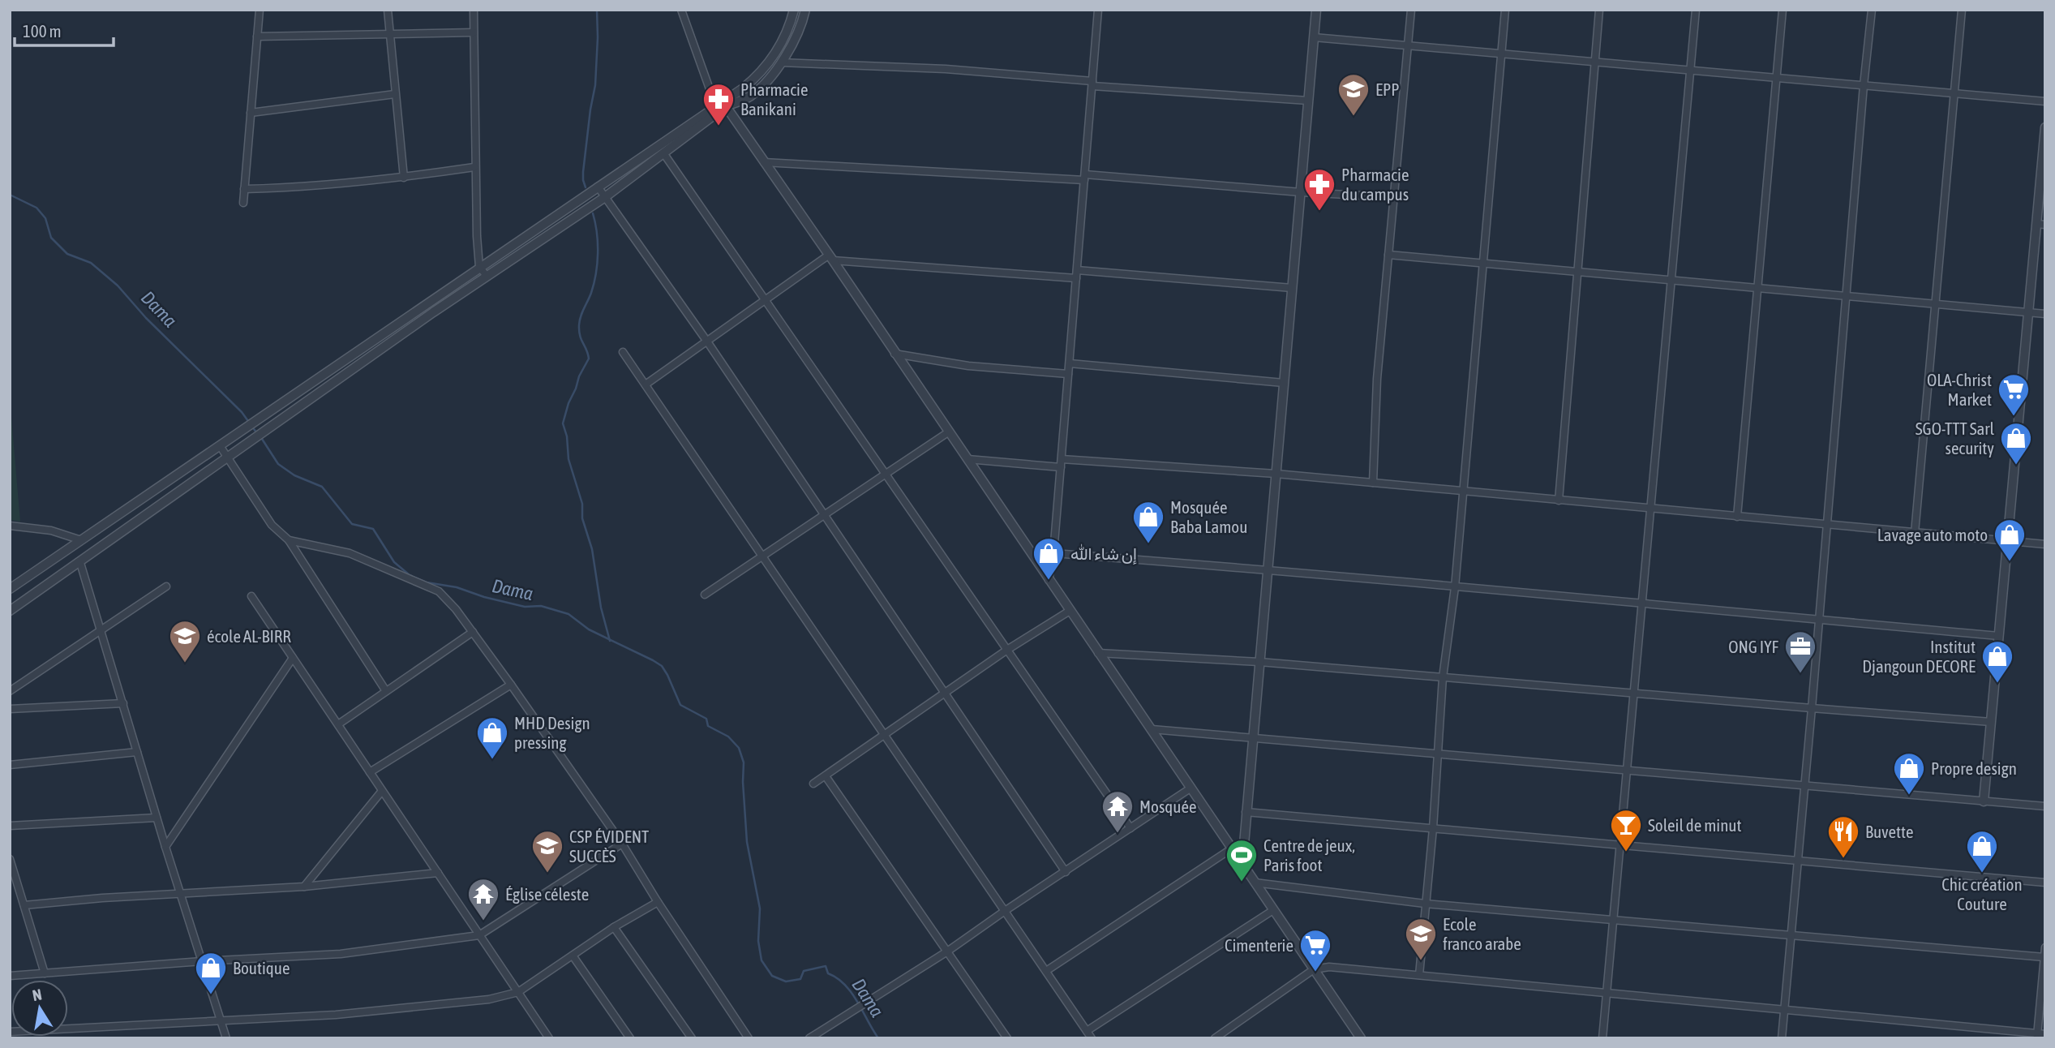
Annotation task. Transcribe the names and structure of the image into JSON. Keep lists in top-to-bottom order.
{
  "water": ["Dama"],
  "places": {
    "school or university": [
      "EPP",
      "école AL-BIRR",
      "CSP ÉVIDENT SUCCÈS",
      "Ecole franco arabe"
    ],
    "pharmacy": ["Pharmacie Banikani", "Pharmacie du campus"],
    "supermarket": ["OLA-Christ Market", "Cimenterie"],
    "shop": [
      "SGO-TTT Sarl security",
      "Mosquée Baba Lamou",
      "Lavage auto moto",
      "إن شاء الله",
      "Institut Djangoun DECORE",
      "MHD Design pressing",
      "Propre design",
      "Chic création Couture",
      "Boutique"
    ],
    "office": ["ONG IYF"],
    "temple": ["Mosquée", "Église céleste"],
    "bar": ["Soleil de minut"],
    "restaurant": ["Buvette"],
    "sports": ["Centre de jeux, Paris foot"]
  },
  "scale_bar": "100 m",
  "north": "top"
}
